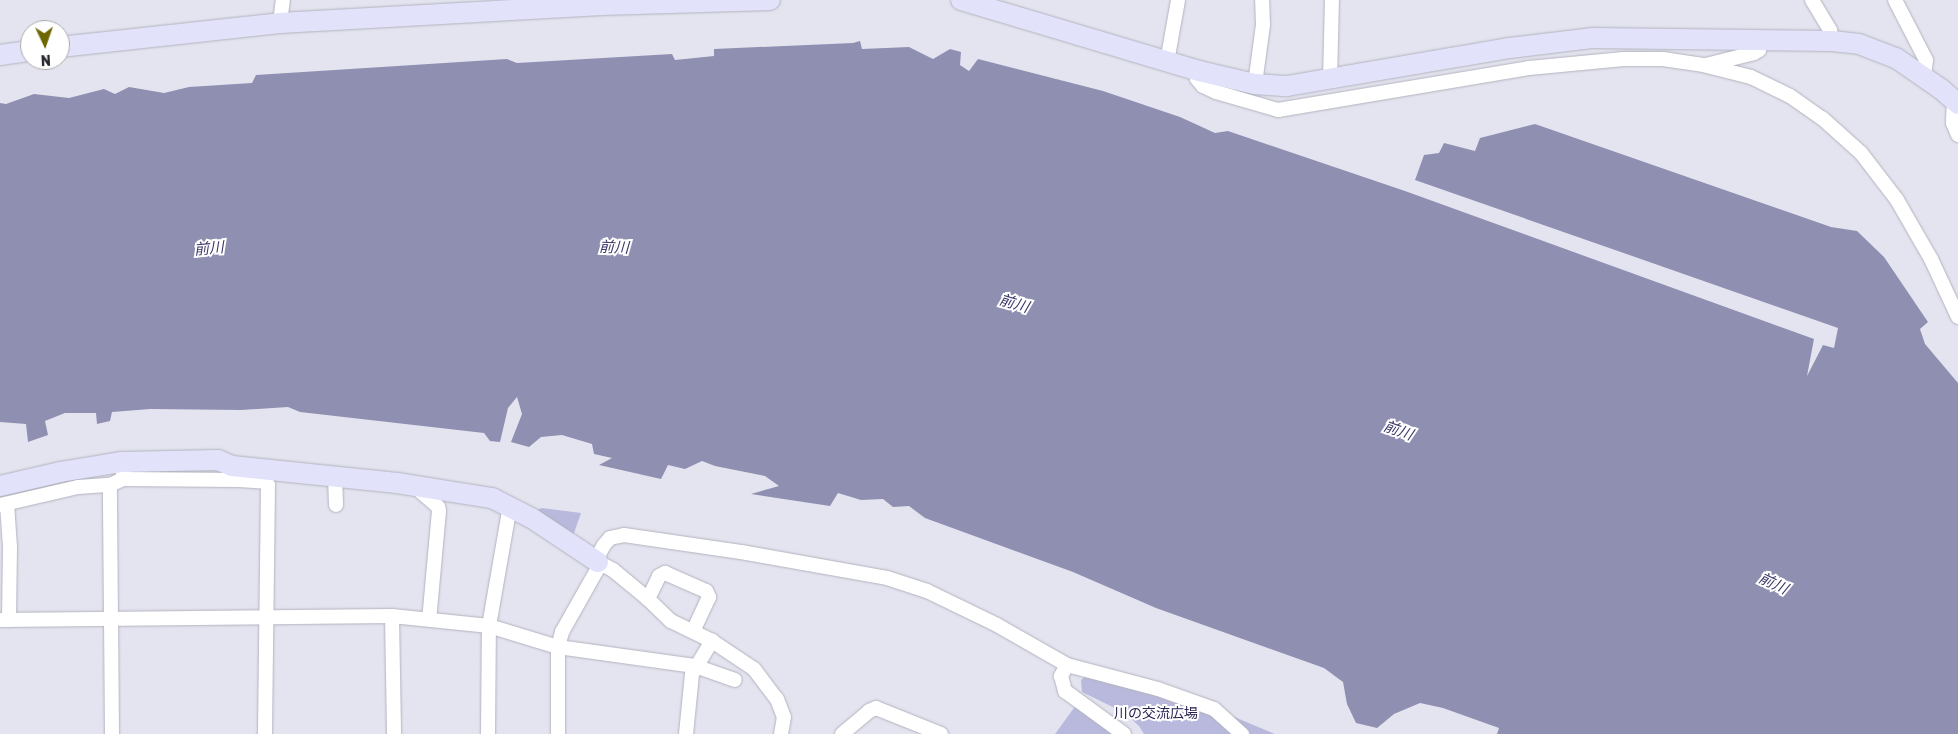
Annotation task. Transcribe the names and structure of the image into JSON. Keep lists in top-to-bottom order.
{
  "water": ["前川"],
  "parks": ["川の交流広場"],
  "north": "bottom"
}
